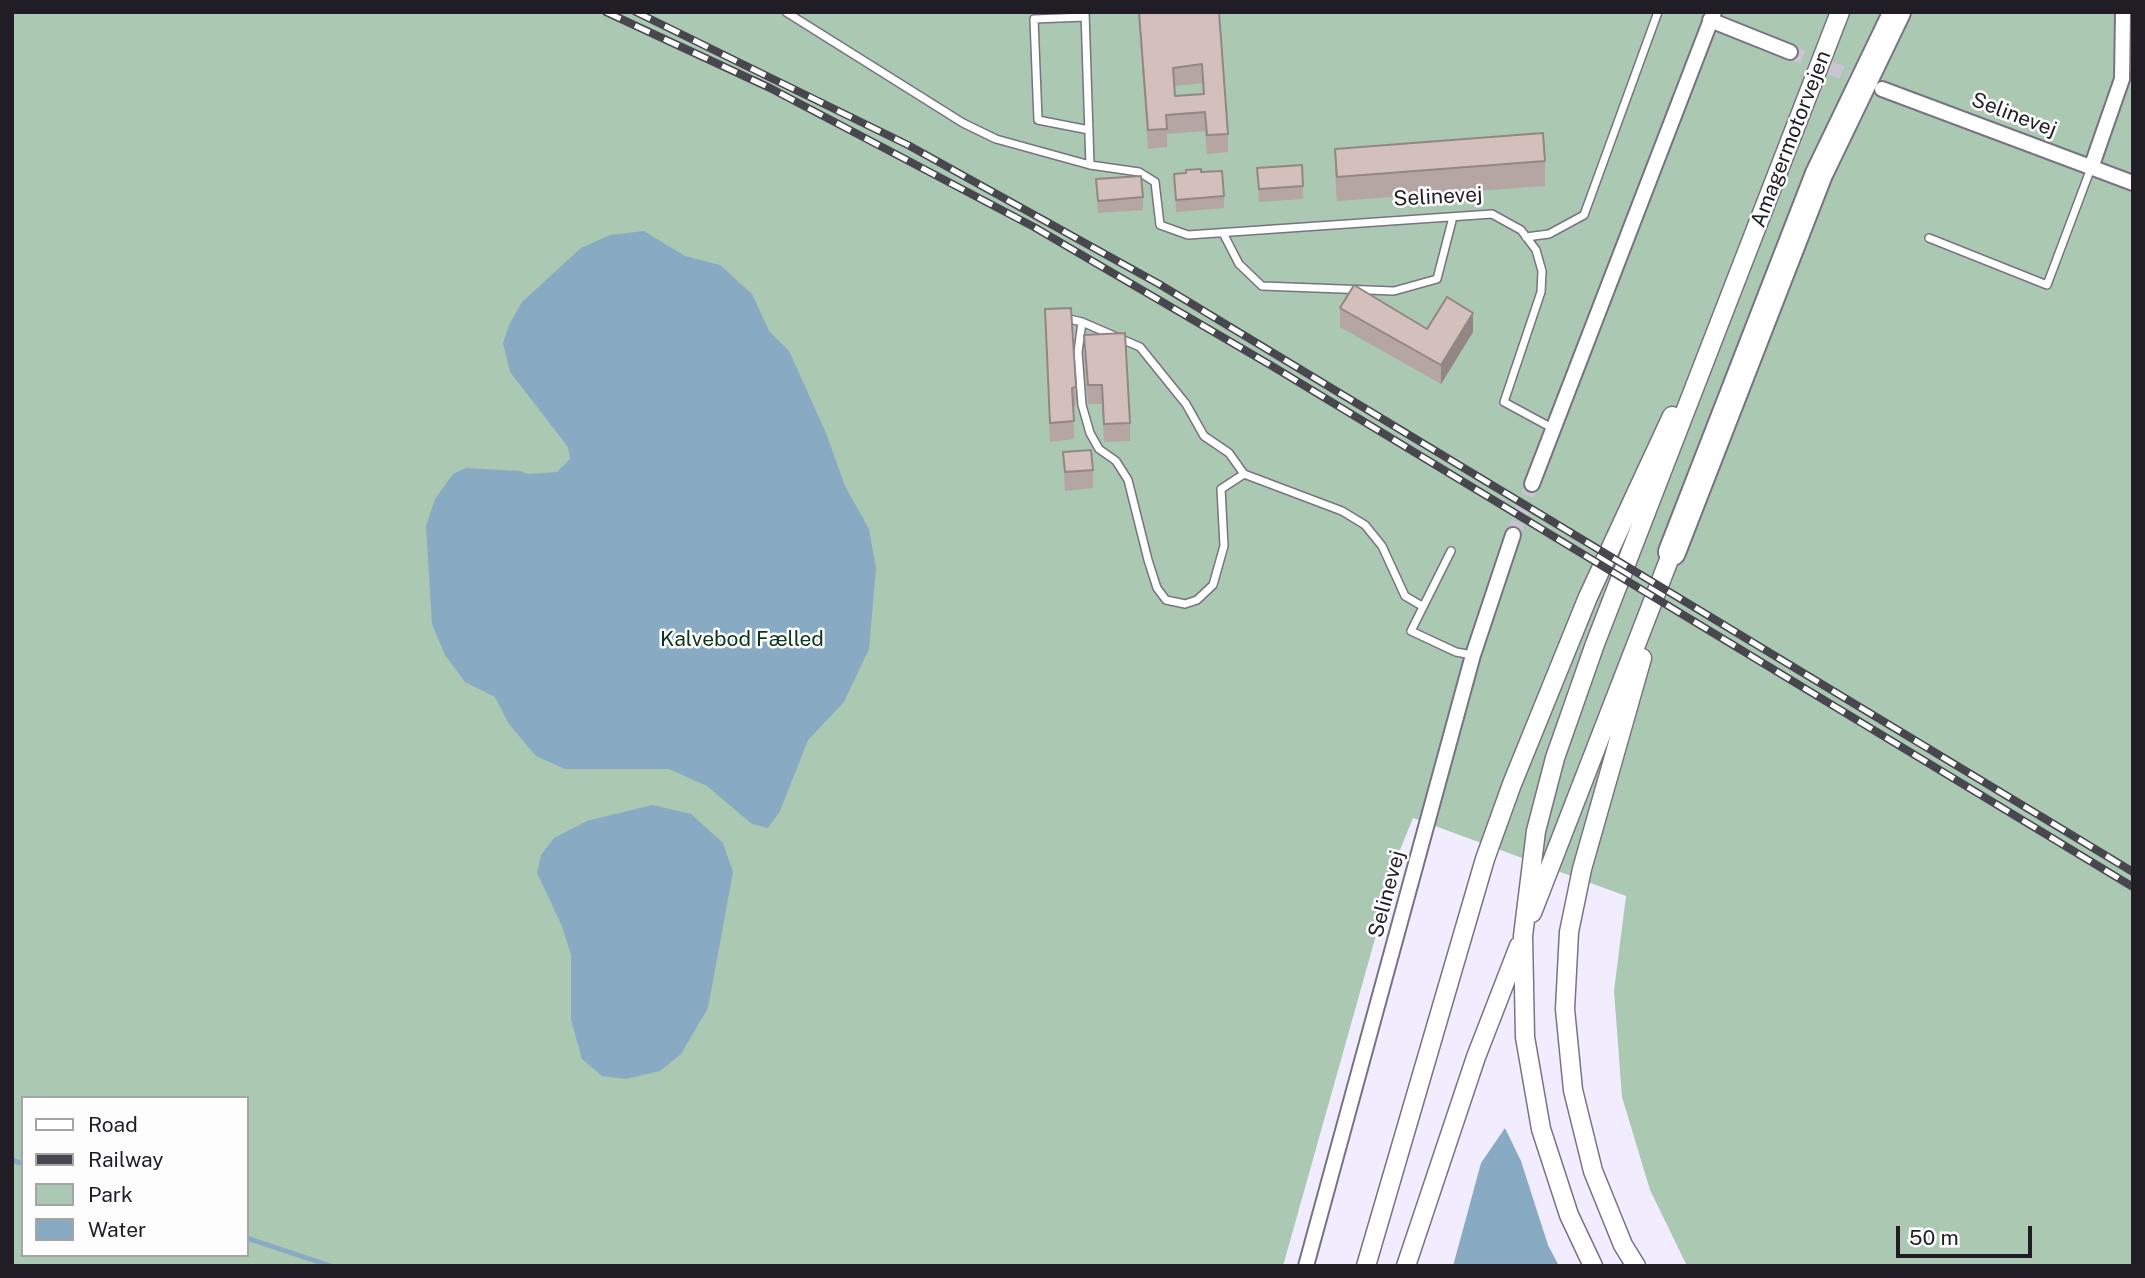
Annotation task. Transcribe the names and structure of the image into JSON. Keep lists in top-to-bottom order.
{
  "streets": {
    "highway": ["Amagermotorvejen"],
    "street": ["Selinevej"]
  },
  "parks": ["Kalvebod Fælled"],
  "legend": [
    "Road",
    "Railway",
    "Park",
    "Water"
  ],
  "scale_bar": "50 m"
}
